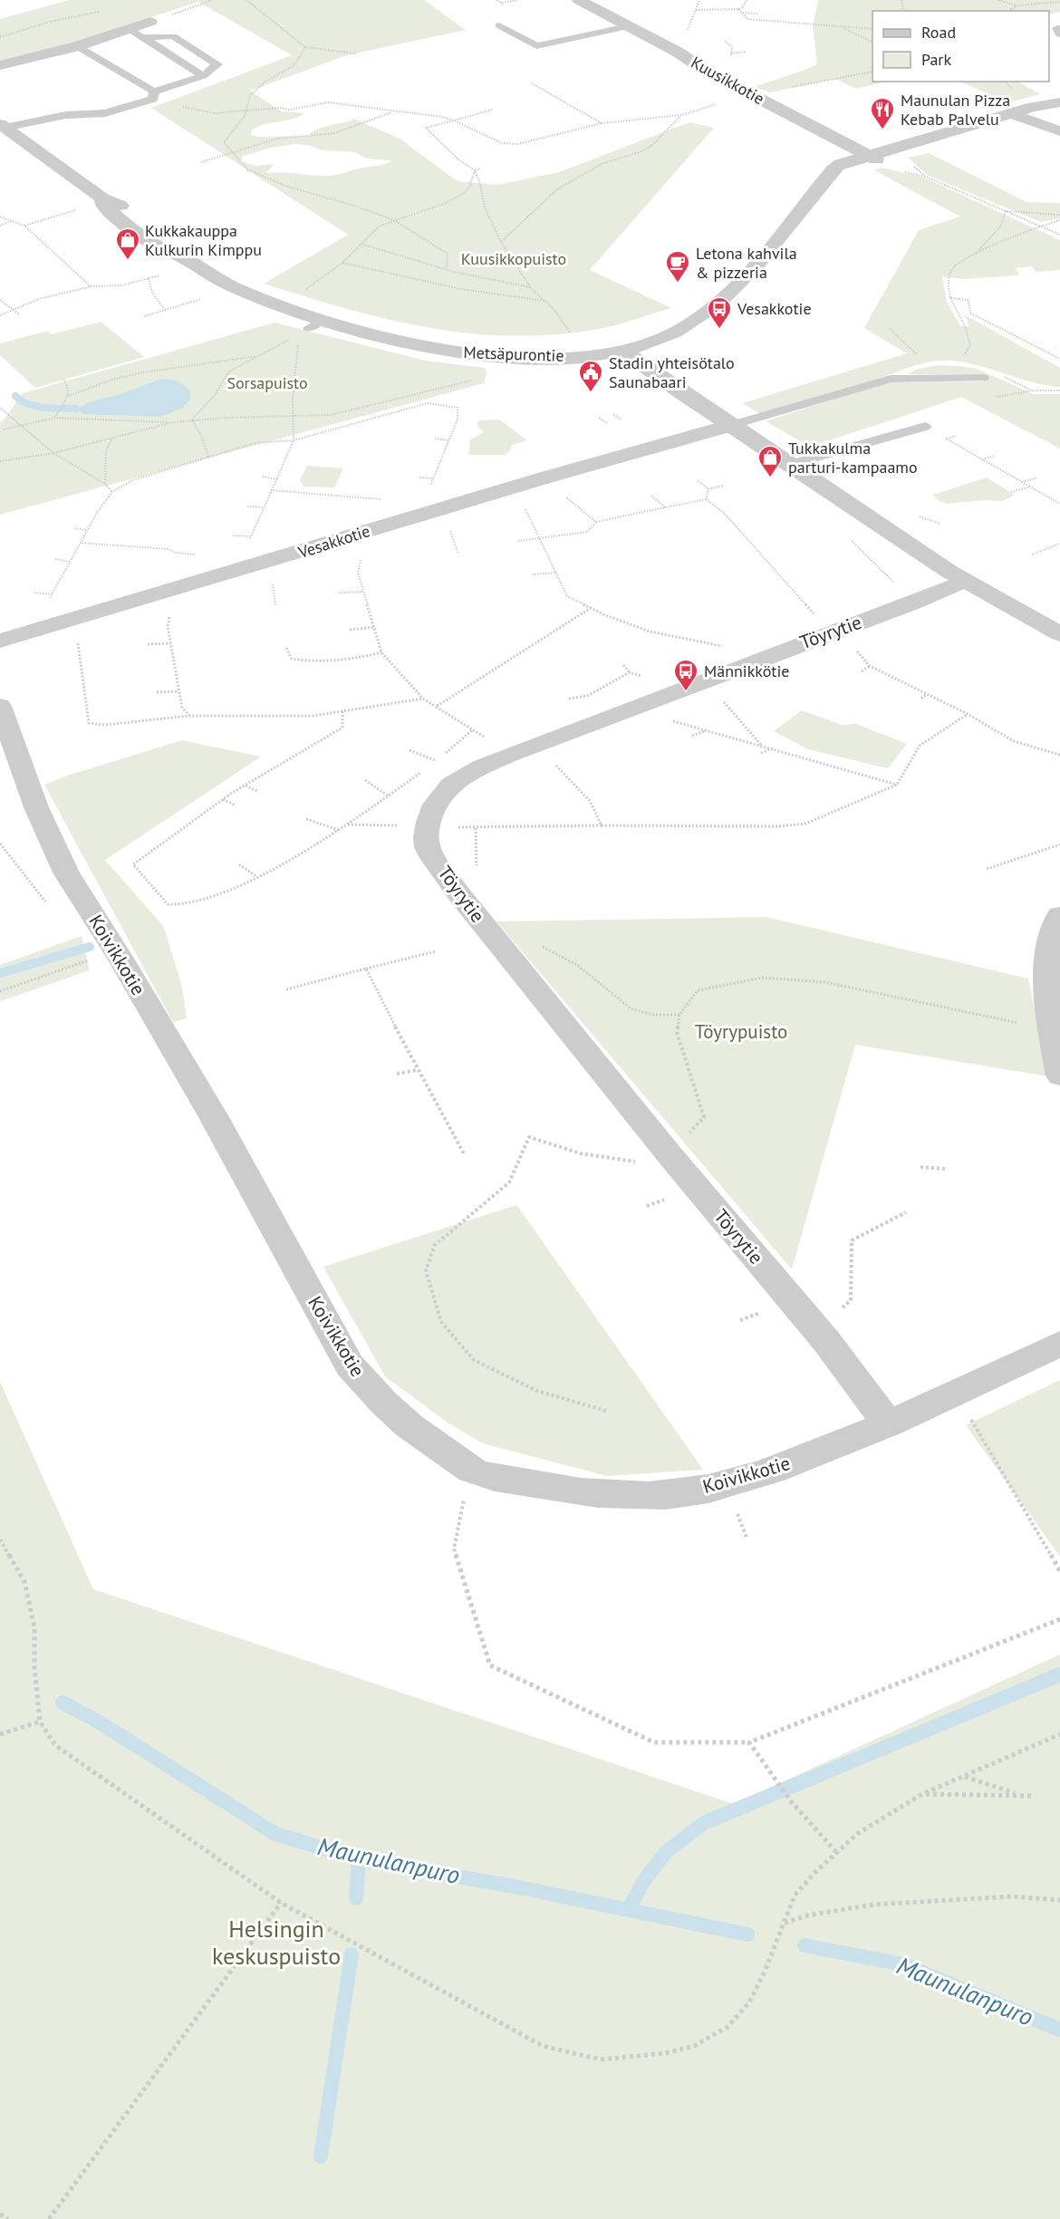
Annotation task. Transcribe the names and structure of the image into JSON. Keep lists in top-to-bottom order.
{
  "streets": {
    "street": [
      "Kuusikkotie",
      "Metsäpurontie",
      "Vesakkotie",
      "Töyrytie",
      "Koivikkotie"
    ]
  },
  "crossings": [
    ["Kuusikkotie", "Metsäpurontie"],
    ["Töyrytie", "Koivikkotie"]
  ],
  "water": ["Maunulanpuro"],
  "parks": [
    "Kuusikkopuisto",
    "Sorsapuisto",
    "Töyrypuisto",
    "Helsingin keskuspuisto"
  ],
  "places": {
    "restaurant": ["Maunulan Pizza Kebab Palvelu"],
    "shop": ["Kukkakauppa Kulkurin Kimppu", "Tukkakulma parturi-kampaamo"],
    "cafe": ["Letona kahvila & pizzeria"],
    "bus stop": ["Vesakkotie", "Männikkötie"],
    "public building": ["Stadin yhteisötalo Saunabaari"]
  },
  "legend": ["Road", "Park"]
}
